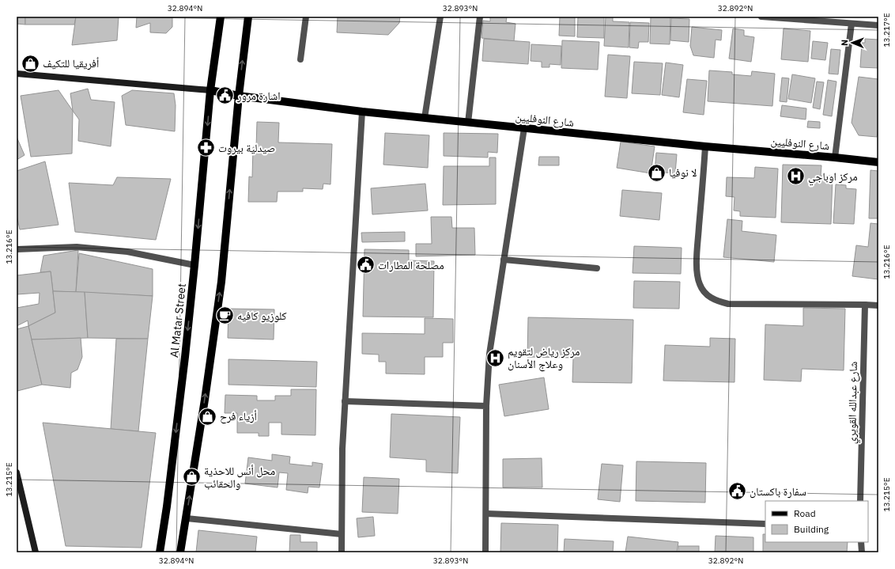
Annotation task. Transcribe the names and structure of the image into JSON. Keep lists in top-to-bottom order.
{
  "streets": {
    "main road": ["شارع النوفليين", "Al Matar Street"],
    "street": ["شارع عبدالله القويري"]
  },
  "crossings": [
    ["شارع النوفليين", "Al Matar Street"]
  ],
  "places": {
    "shop": [
      "أفريقيا للتكيف",
      "لا نوفيا",
      "أزياء فرح",
      "محل أنس للاحذية والحقائب"
    ],
    "public building": ["اشارة مرور", "مصلحة المطارات", "سفارة باكستان"],
    "pharmacy": ["صيدلية بيروت"],
    "hospital": ["مركز اوباجي", "مركز رياض لتقويم وعلاج الأسنان"],
    "cafe": ["كلوزيو كافيه"]
  },
  "legend": ["Road", "Building"],
  "north": "left",
  "coordinates": [
    "32.894°N",
    "32.893°N",
    "32.892°N",
    "13.217°E",
    "13.216°E",
    "13.215°E"
  ]
}
